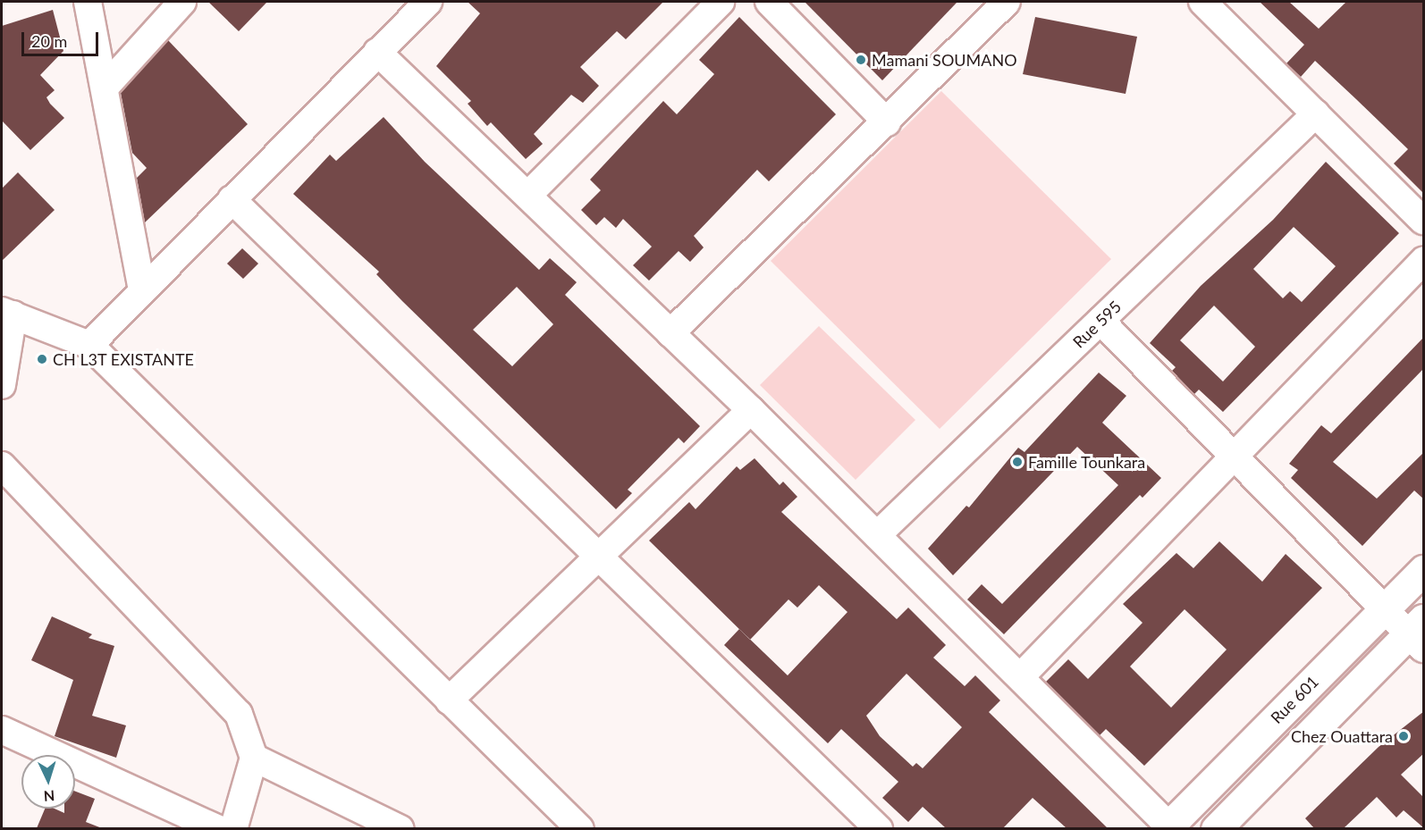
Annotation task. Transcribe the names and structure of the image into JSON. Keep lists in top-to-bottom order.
{
  "streets": {
    "street": ["Rue 595", "Rue 601"]
  },
  "places": [
    "Mamani SOUMANO",
    "CH L3T EXISTANTE",
    "Famille Tounkara",
    "Chez Ouattara"
  ],
  "scale_bar": "20 m",
  "north": "bottom"
}
